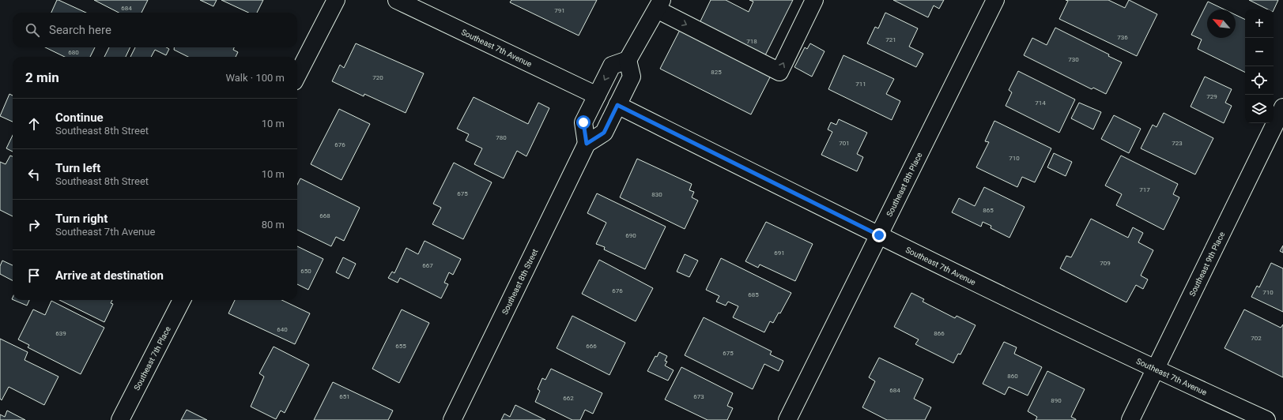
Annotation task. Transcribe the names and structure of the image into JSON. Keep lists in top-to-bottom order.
{
  "streets": {
    "street": [
      "Southeast 7th Avenue",
      "Southeast 8th Place",
      "Southeast 9th Place",
      "Southeast 8th Street",
      "Southeast 7th Place"
    ]
  },
  "crossings": [
    ["Southeast 7th Avenue", "Southeast 8th Place"],
    ["Southeast 7th Avenue", "Southeast 9th Place"]
  ],
  "house_numbers": [
    "684",
    "791",
    "736",
    "721",
    "718",
    "680",
    "730",
    "825",
    "720",
    "711",
    "729",
    "714",
    "780",
    "701",
    "723",
    "676",
    "710",
    "717",
    "675",
    "830",
    "865",
    "668",
    "690",
    "691",
    "709",
    "667",
    "650",
    "676",
    "710",
    "685",
    "640",
    "639",
    "866",
    "702",
    "655",
    "666",
    "675",
    "860",
    "684",
    "651",
    "673",
    "662",
    "890"
  ],
  "north": "top left",
  "page": {
    "map_buttons": ["+", "−"],
    "search": "Search here",
    "heading": ["2 min", "Walk · 100 m"],
    "list": [
      ["Continue", "Southeast 8th Street", "10 m"],
      ["Turn left", "Southeast 8th Street", "10 m"],
      ["Turn right", "Southeast 7th Avenue", "80 m"],
      "Arrive at destination"
    ]
  }
}
